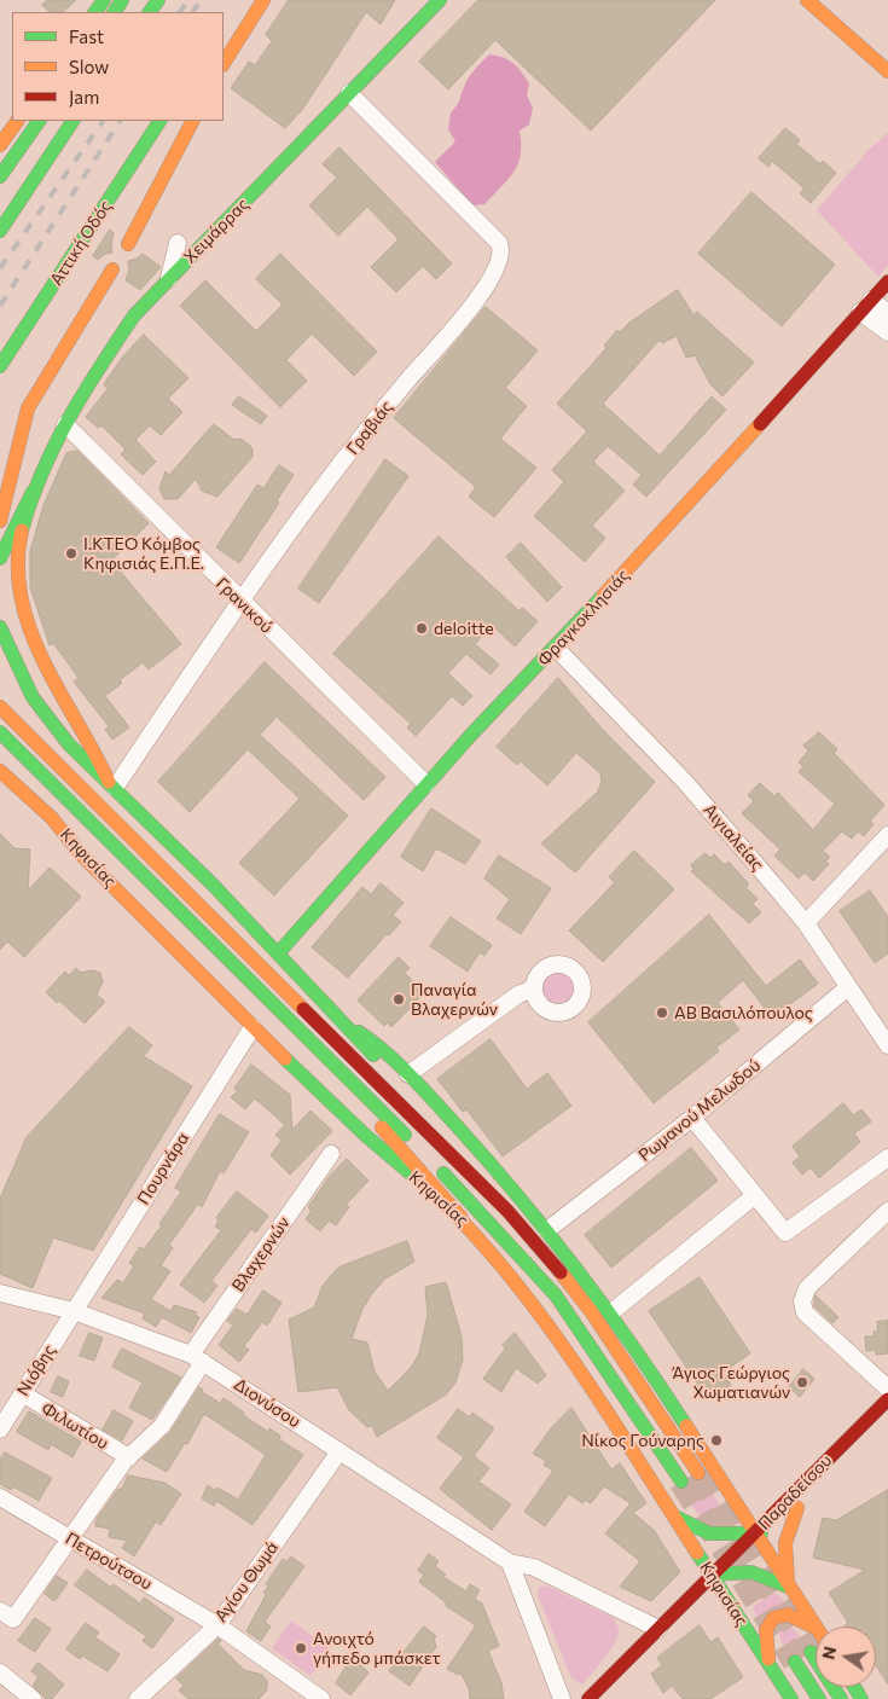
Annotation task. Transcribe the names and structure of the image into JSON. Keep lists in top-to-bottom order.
{
  "streets": {
    "main road": [
      "Χειμάρρας",
      "Αττική Οδός",
      "Φραγκοκλησιάς",
      "Κηφισίας",
      "Παραδείσου"
    ],
    "street": [
      "Γραβιάς",
      "Γρανικού",
      "Αιγιαλείας",
      "Ρωμανού Μελωδού",
      "Πουρνάρα",
      "Βλαχερνών",
      "Νιόβης",
      "Διονύσου",
      "Φιλωτίου",
      "Πετρούτσου",
      "Αγίου Θωμά"
    ]
  },
  "crossings": [
    ["Χειμάρρας", "Γραβιάς"],
    ["Χειμάρρας", "Γρανικού"],
    ["Γραβιάς", "Γρανικού"],
    ["Γρανικού", "Φραγκοκλησιάς"],
    ["Φραγκοκλησιάς", "Αιγιαλείας"],
    ["Αιγιαλείας", "Ρωμανού Μελωδού"],
    ["Κηφισίας", "Πουρνάρα"],
    ["Πουρνάρα", "Νιόβης"],
    ["Πουρνάρα", "Διονύσου"],
    ["Βλαχερνών", "Διονύσου"],
    ["Βλαχερνών", "Φιλωτίου"],
    ["Βλαχερνών", "Πετρούτσου"],
    ["Νιόβης", "Διονύσου"],
    ["Νιόβης", "Φιλωτίου"],
    ["Διονύσου", "Αγίου Θωμά"],
    ["Πετρούτσου", "Αγίου Θωμά"]
  ],
  "places": [
    "Ι.ΚΤΕΟ Κόμβος Κηφισιάς Ε.Π.Ε.",
    "deloitte",
    "Παναγία Βλαχερνών",
    "ΑΒ Βασιλόπουλος",
    "Άγιος Γεώργιος Χωματιανών",
    "Νίκος Γούναρης",
    "Ανοιχτό γήπεδο μπάσκετ"
  ],
  "legend": ["Fast", "Slow", "Jam"],
  "north": "left"
}
